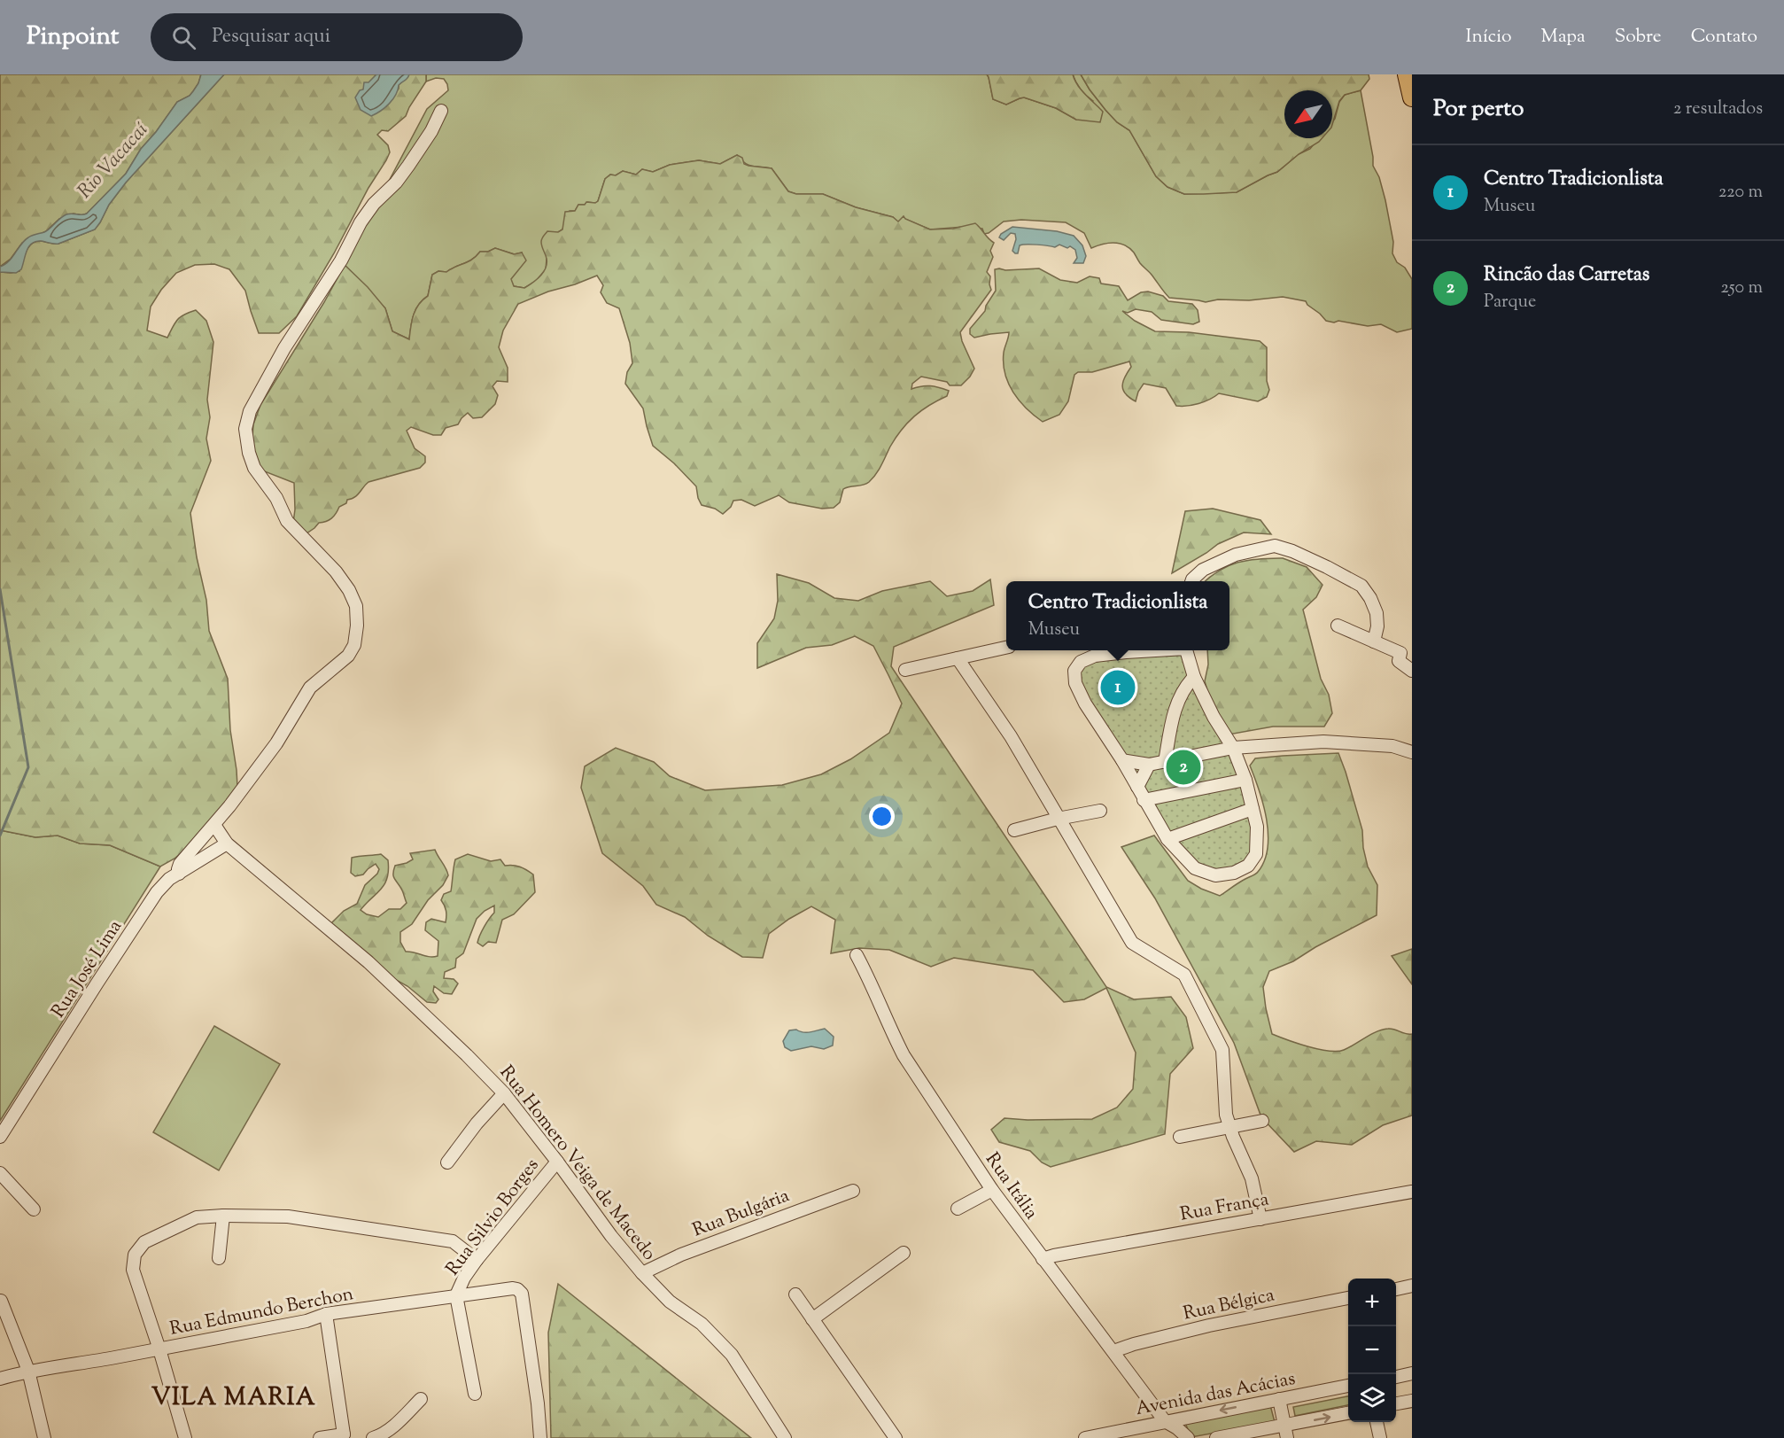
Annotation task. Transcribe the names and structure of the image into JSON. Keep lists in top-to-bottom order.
{
  "streets": {
    "street": [
      "Rua José Lima",
      "Rua Homero Veiga de Macedo",
      "Rua Itália",
      "Rua França",
      "Rua Bulgária",
      "Rua Silvio Borges",
      "Rua Bélgica",
      "Rua Edmundo Berchon",
      "Avenida das Acácias"
    ]
  },
  "crossings": [
    ["Rua José Lima", "Rua Homero Veiga de Macedo"],
    ["Rua Homero Veiga de Macedo", "Rua Bulgária"],
    ["Rua Homero Veiga de Macedo", "Rua Silvio Borges"],
    ["Rua Itália", "Rua França"],
    ["Rua Itália", "Rua Bélgica"],
    ["Rua Itália", "Avenida das Acácias"],
    ["Rua Silvio Borges", "Rua Edmundo Berchon"]
  ],
  "districts": ["VILA MARIA"],
  "water": ["Rio Vacacaí"],
  "north": "bottom left",
  "page": {
    "header": "Pinpoint",
    "search": "Pesquisar aqui",
    "nav": [
      "Início",
      "Mapa",
      "Sobre",
      "Contato"
    ],
    "heading": ["Por perto", "2 resultados"],
    "list": [
      {
        "mark": "1",
        "name": "Centro Tradicionlista",
        "note": "Museu",
        "value": "220 m"
      },
      {
        "mark": "2",
        "name": "Rincão das Carretas",
        "note": "Parque",
        "value": "250 m"
      }
    ],
    "popup": ["Centro Tradicionlista", "Museu"],
    "pins": ["1", "2"],
    "map_buttons": ["+", "−"]
  }
}
